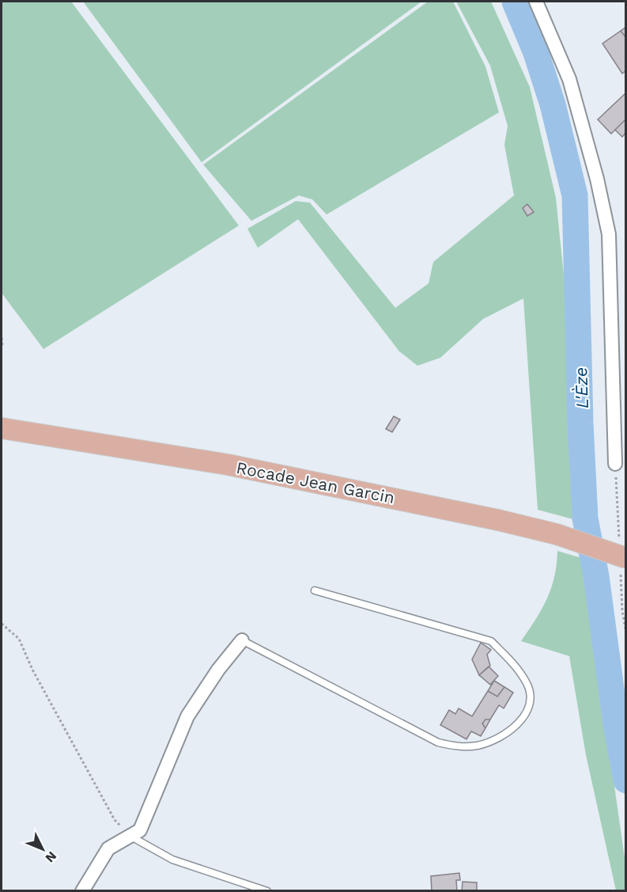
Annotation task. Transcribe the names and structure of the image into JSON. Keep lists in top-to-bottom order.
{
  "streets": {
    "main road": ["Rocade Jean Garcin"]
  },
  "water": ["L'Èze"],
  "north": "bottom right"
}
